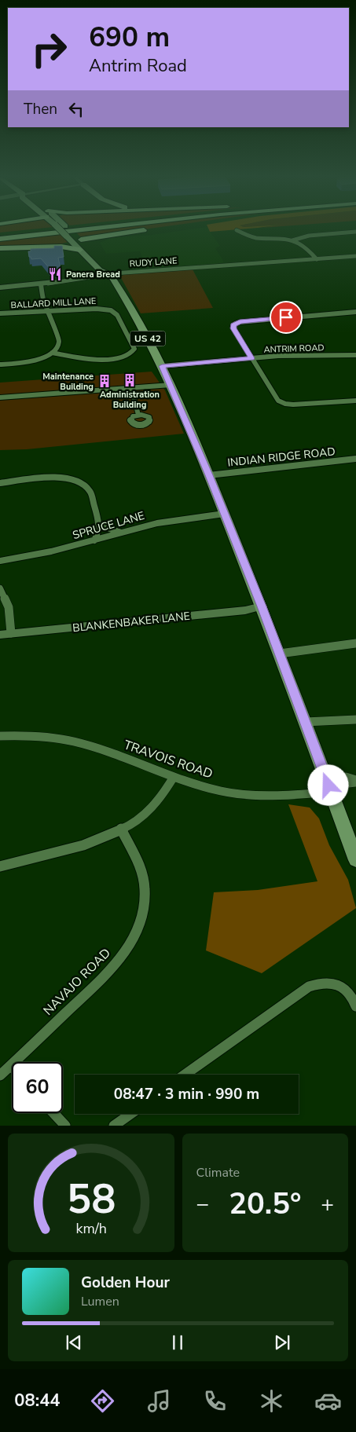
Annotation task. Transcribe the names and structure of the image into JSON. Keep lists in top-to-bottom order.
{
  "streets": {
    "main road": ["US 42"],
    "street": [
      "RUDY LANE",
      "BALLARD MILL LANE",
      "ANTRIM ROAD",
      "INDIAN RIDGE ROAD",
      "SPRUCE LANE",
      "BLANKENBAKER LANE",
      "TRAVOIS ROAD",
      "NAVAJO ROAD"
    ]
  },
  "crossings": [
    ["RUDY LANE", "US 42"],
    ["US 42", "ANTRIM ROAD"],
    ["US 42", "INDIAN RIDGE ROAD"],
    ["US 42", "SPRUCE LANE"],
    ["US 42", "BLANKENBAKER LANE"],
    ["US 42", "TRAVOIS ROAD"]
  ],
  "places": {
    "restaurant": ["Panera Bread"],
    "building": ["Administration Building", "Maintenance Building"]
  },
  "page": {
    "turn": ["690 m", "Antrim Road"],
    "then": "Then",
    "limit": "60",
    "trip": "08:47 · 3 min · 990 m",
    "tile": "Climate",
    "heat": ["−", "20.5°", "+"],
    "song": ["Golden Hour", "Lumen"],
    "tabs": "08:44",
    "gauge": ["58", "km/h"]
  }
}
